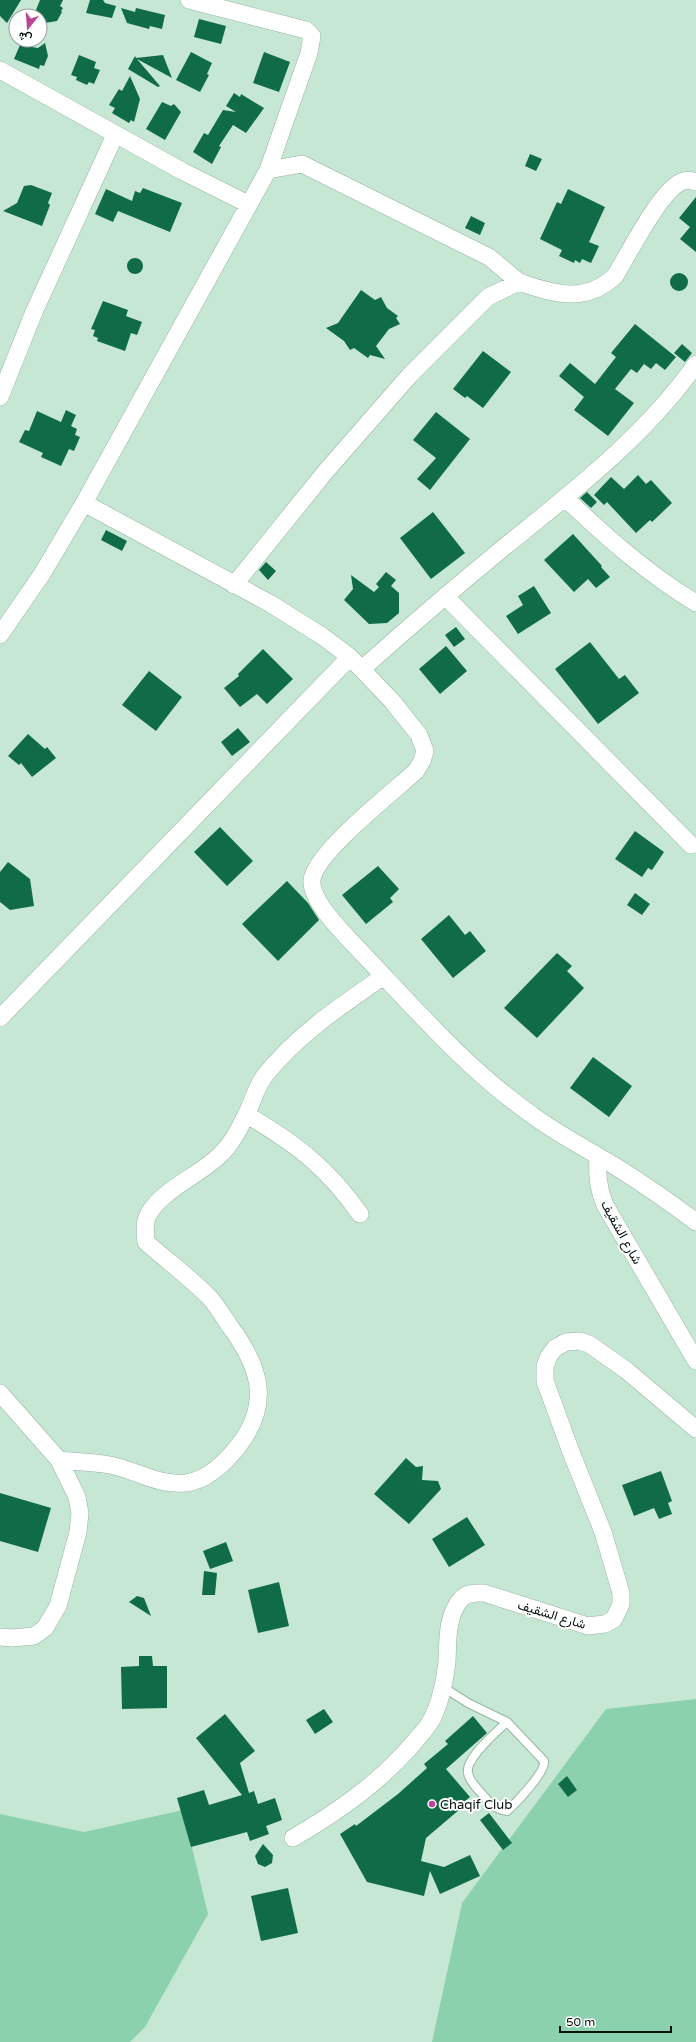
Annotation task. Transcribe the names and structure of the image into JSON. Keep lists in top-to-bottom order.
{
  "streets": {
    "street": ["شارع الشقيف"]
  },
  "places": ["Chaqif Club"],
  "scale_bar": "50 m",
  "north": "bottom"
}
